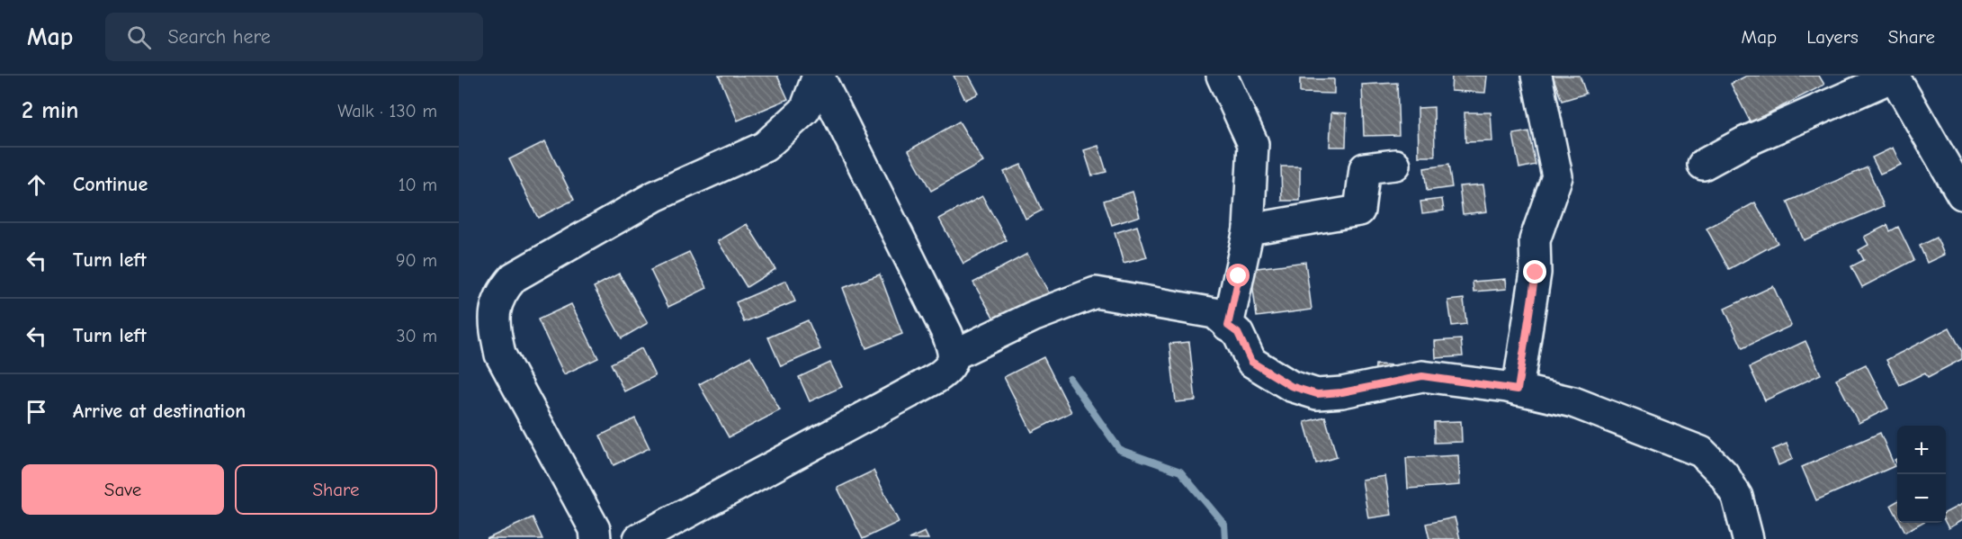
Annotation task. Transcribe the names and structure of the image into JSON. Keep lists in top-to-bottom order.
{
  "page": {
    "header": "Map",
    "search": "Search here",
    "nav": ["Map", "Layers", "Share"],
    "heading": ["2 min", "Walk · 130 m"],
    "list": [
      ["Continue", "10 m"],
      ["Turn left", "90 m"],
      ["Turn left", "30 m"],
      "Arrive at destination"
    ],
    "map_buttons": ["+", "−"],
    "buttons": ["Save", "Share"]
  }
}
